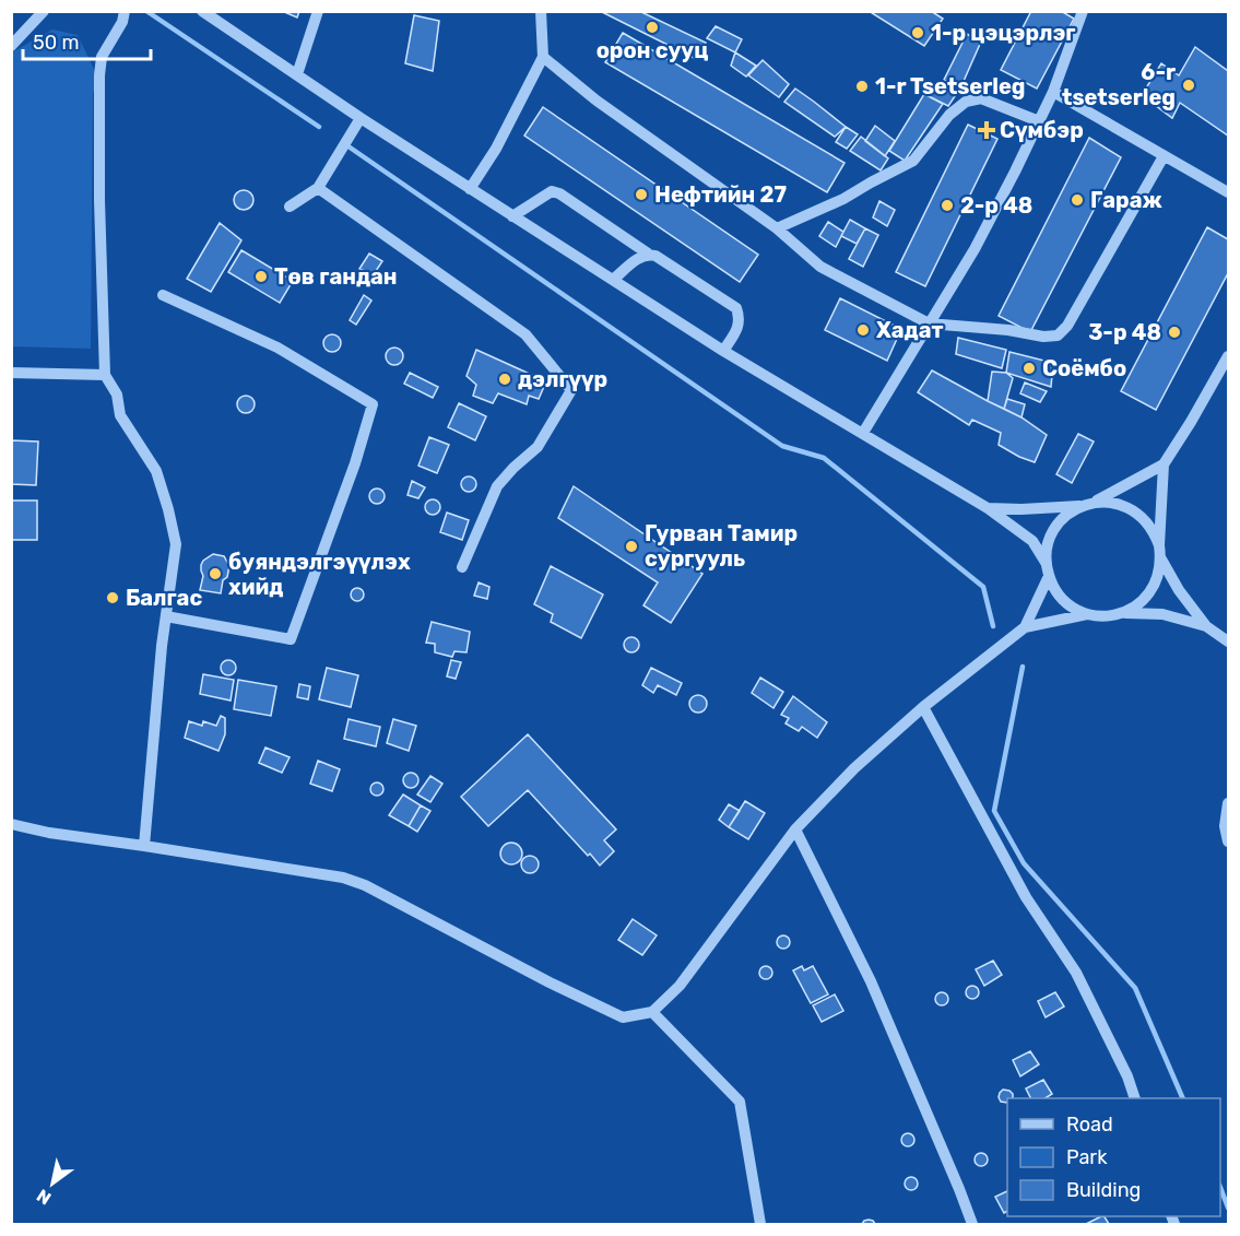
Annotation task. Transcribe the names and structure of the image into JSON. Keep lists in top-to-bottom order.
{
  "places": {
    "other": [
      "орон сууц",
      "1-р цэцэрлэг",
      "6-r tsetserleg",
      "1-r Tsetserleg",
      "Нефтийн 27",
      "Гараж",
      "2-р 48",
      "Төв гандан",
      "Хадат",
      "3-р 48",
      "Соёмбо",
      "дэлгүүр",
      "Гурван Тамир сургууль",
      "буяндэлгэүүлэх хийд",
      "Балгас"
    ],
    "health": ["Сүмбэр"]
  },
  "legend": ["Road", "Park", "Building"],
  "scale_bar": "50 m",
  "north": "bottom left"
}
